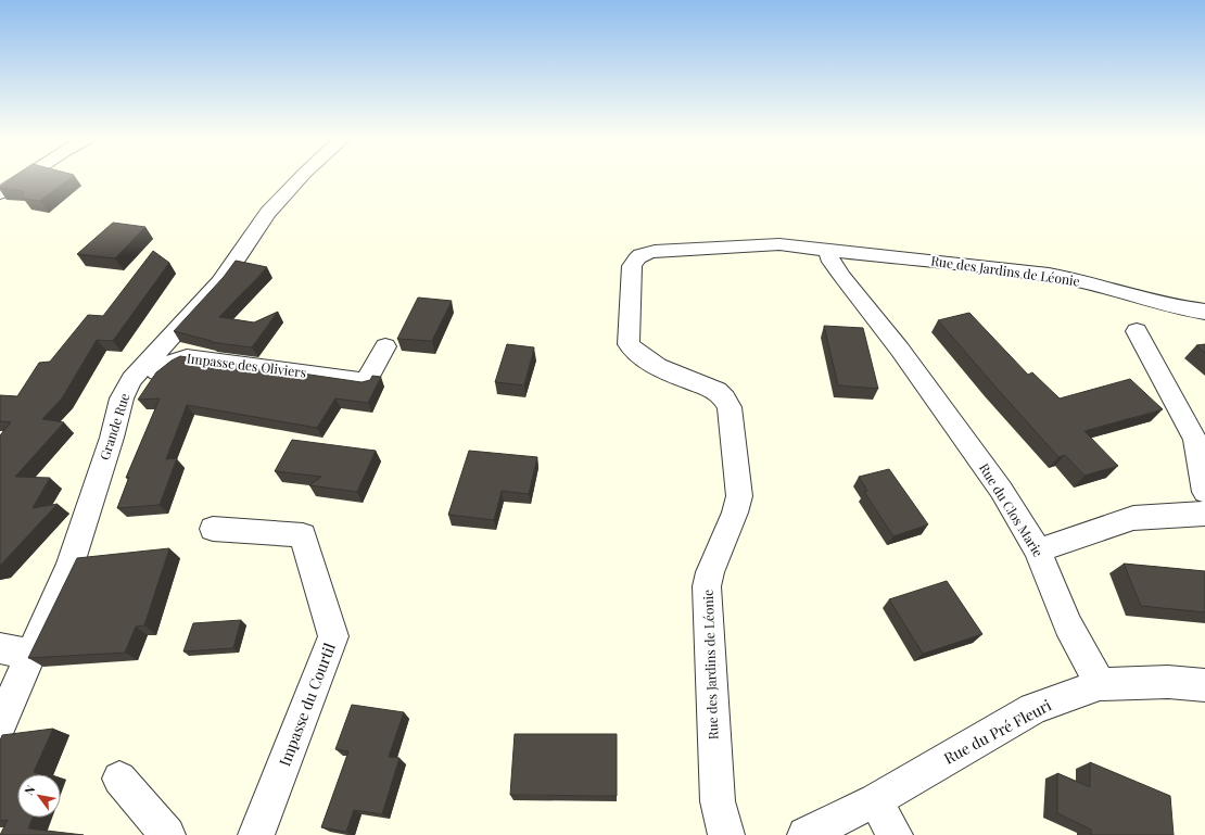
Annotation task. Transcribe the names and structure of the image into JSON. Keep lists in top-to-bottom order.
{
  "streets": {
    "street": [
      "Rue des Jardins de Léonie",
      "Impasse des Oliviers",
      "Grande Rue",
      "Rue du Clos Marie",
      "Impasse du Courtil",
      "Rue du Pré Fleuri"
    ]
  },
  "crossings": [
    ["Rue des Jardins de Léonie", "Rue du Clos Marie"],
    ["Impasse des Oliviers", "Grande Rue"],
    ["Rue du Clos Marie", "Rue du Pré Fleuri"]
  ],
  "north": "top left"
}
